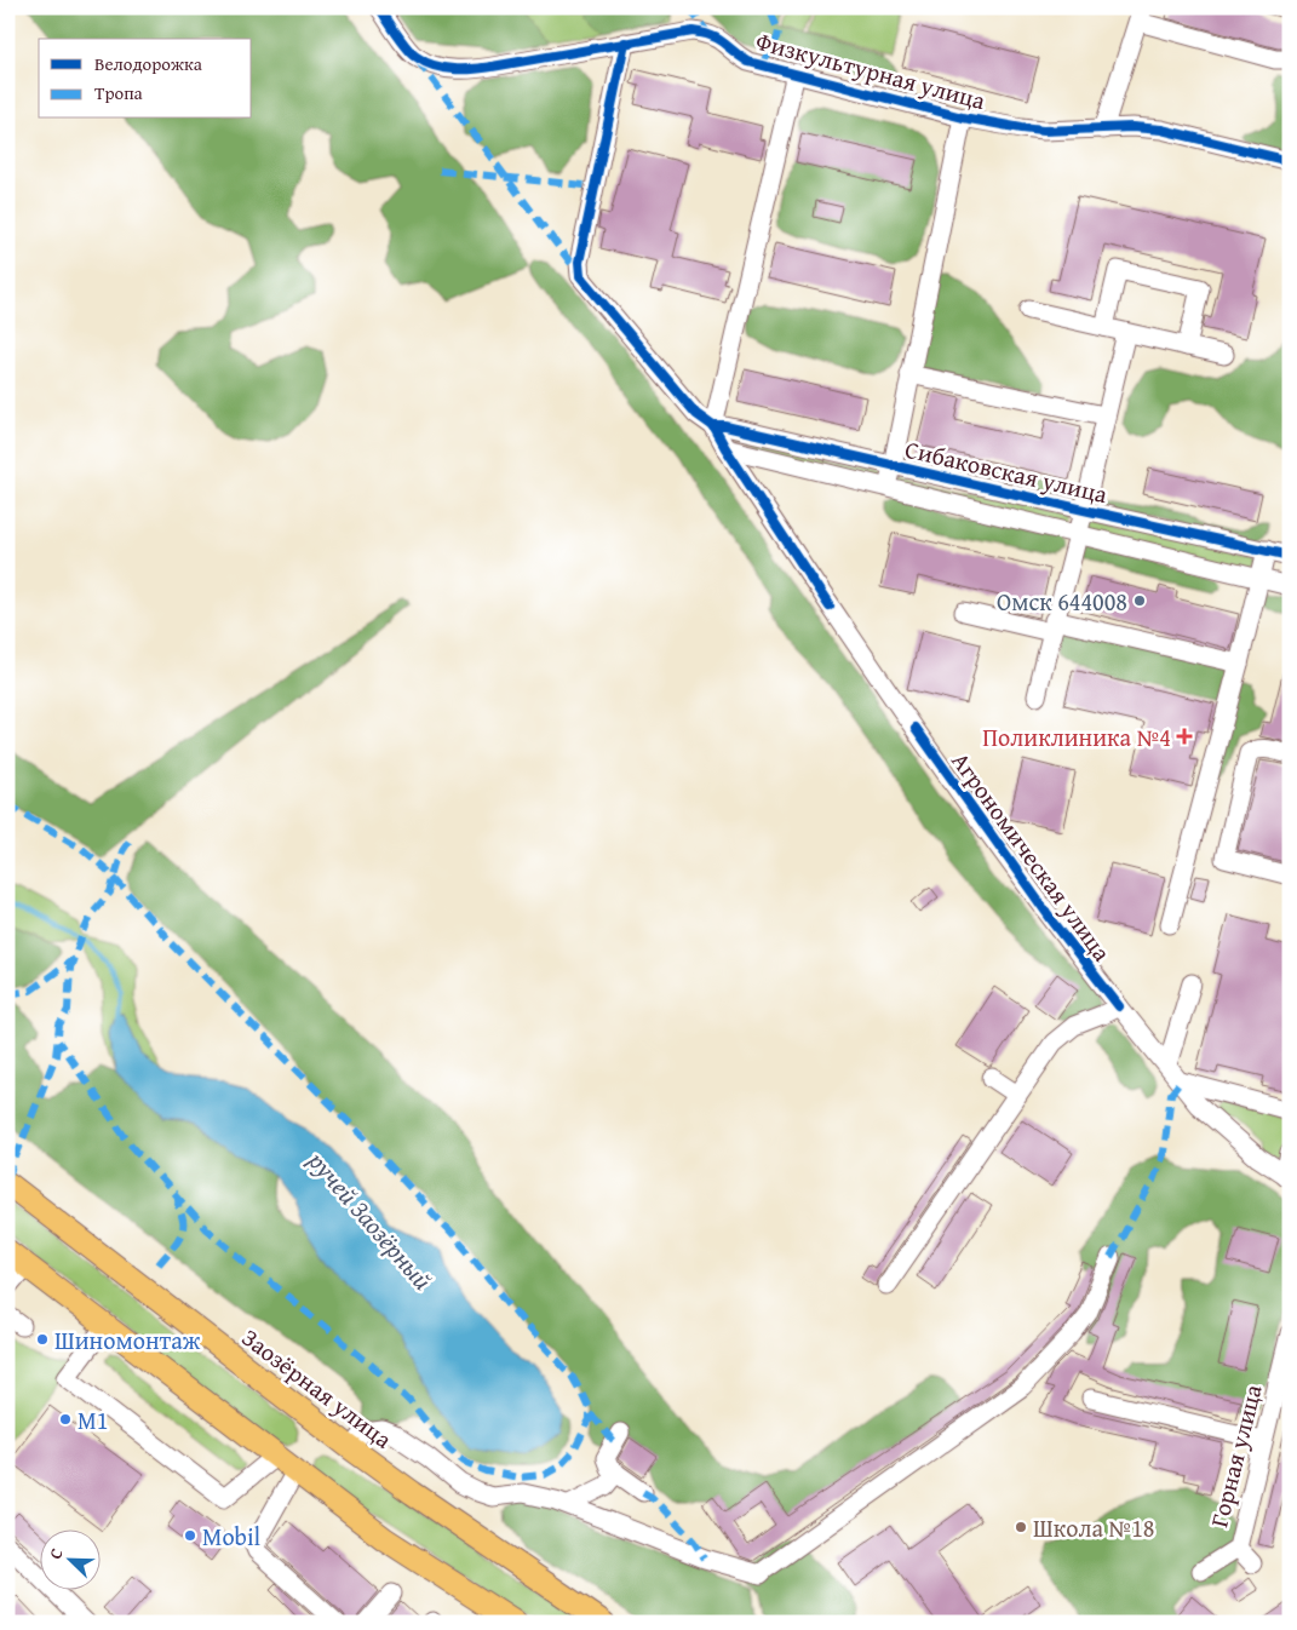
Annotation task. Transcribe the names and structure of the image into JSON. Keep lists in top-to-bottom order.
{
  "streets": {
    "main road": ["Заозёрная улица"],
    "street": [
      "Физкультурная улица",
      "Сибаковская улица",
      "Агрономическая улица",
      "Горная улица"
    ]
  },
  "crossings": [
    ["Сибаковская улица", "Агрономическая улица"]
  ],
  "water": ["ручей Заозёрный"],
  "places": {
    "other": [
      "Омск 644008",
      "Шиномонтаж",
      "М1",
      "Школа №18",
      "Mobil"
    ],
    "health": ["Поликлиника №4"]
  },
  "legend": ["Велодорожка", "Тропа"],
  "north": "top left"
}
